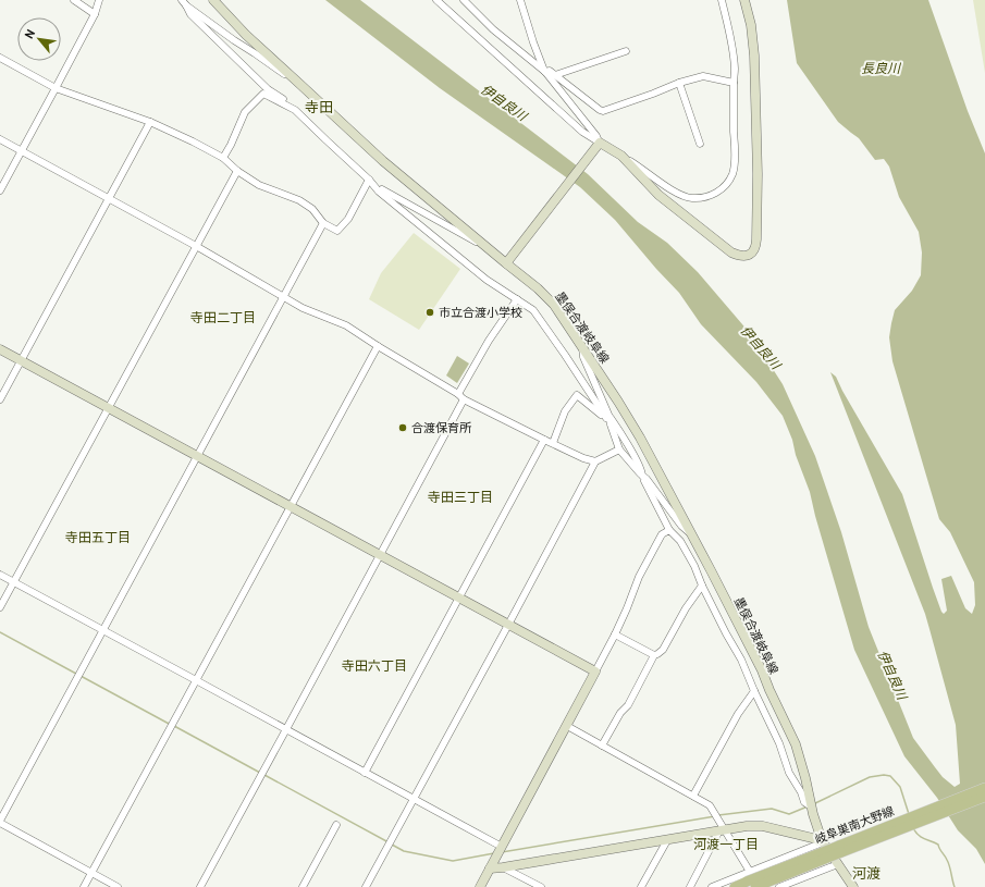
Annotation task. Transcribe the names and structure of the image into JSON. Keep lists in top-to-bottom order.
{
  "streets": {
    "main road": ["岐阜巣南大野線"],
    "street": ["墨俣合渡岐阜線"]
  },
  "districts": [
    "寺田",
    "寺田二丁目",
    "寺田三丁目",
    "寺田五丁目",
    "寺田六丁目",
    "河渡一丁目",
    "河渡"
  ],
  "water": ["長良川", "伊自良川"],
  "places": ["市立合渡小学校", "合渡保育所"],
  "north": "top left"
}
